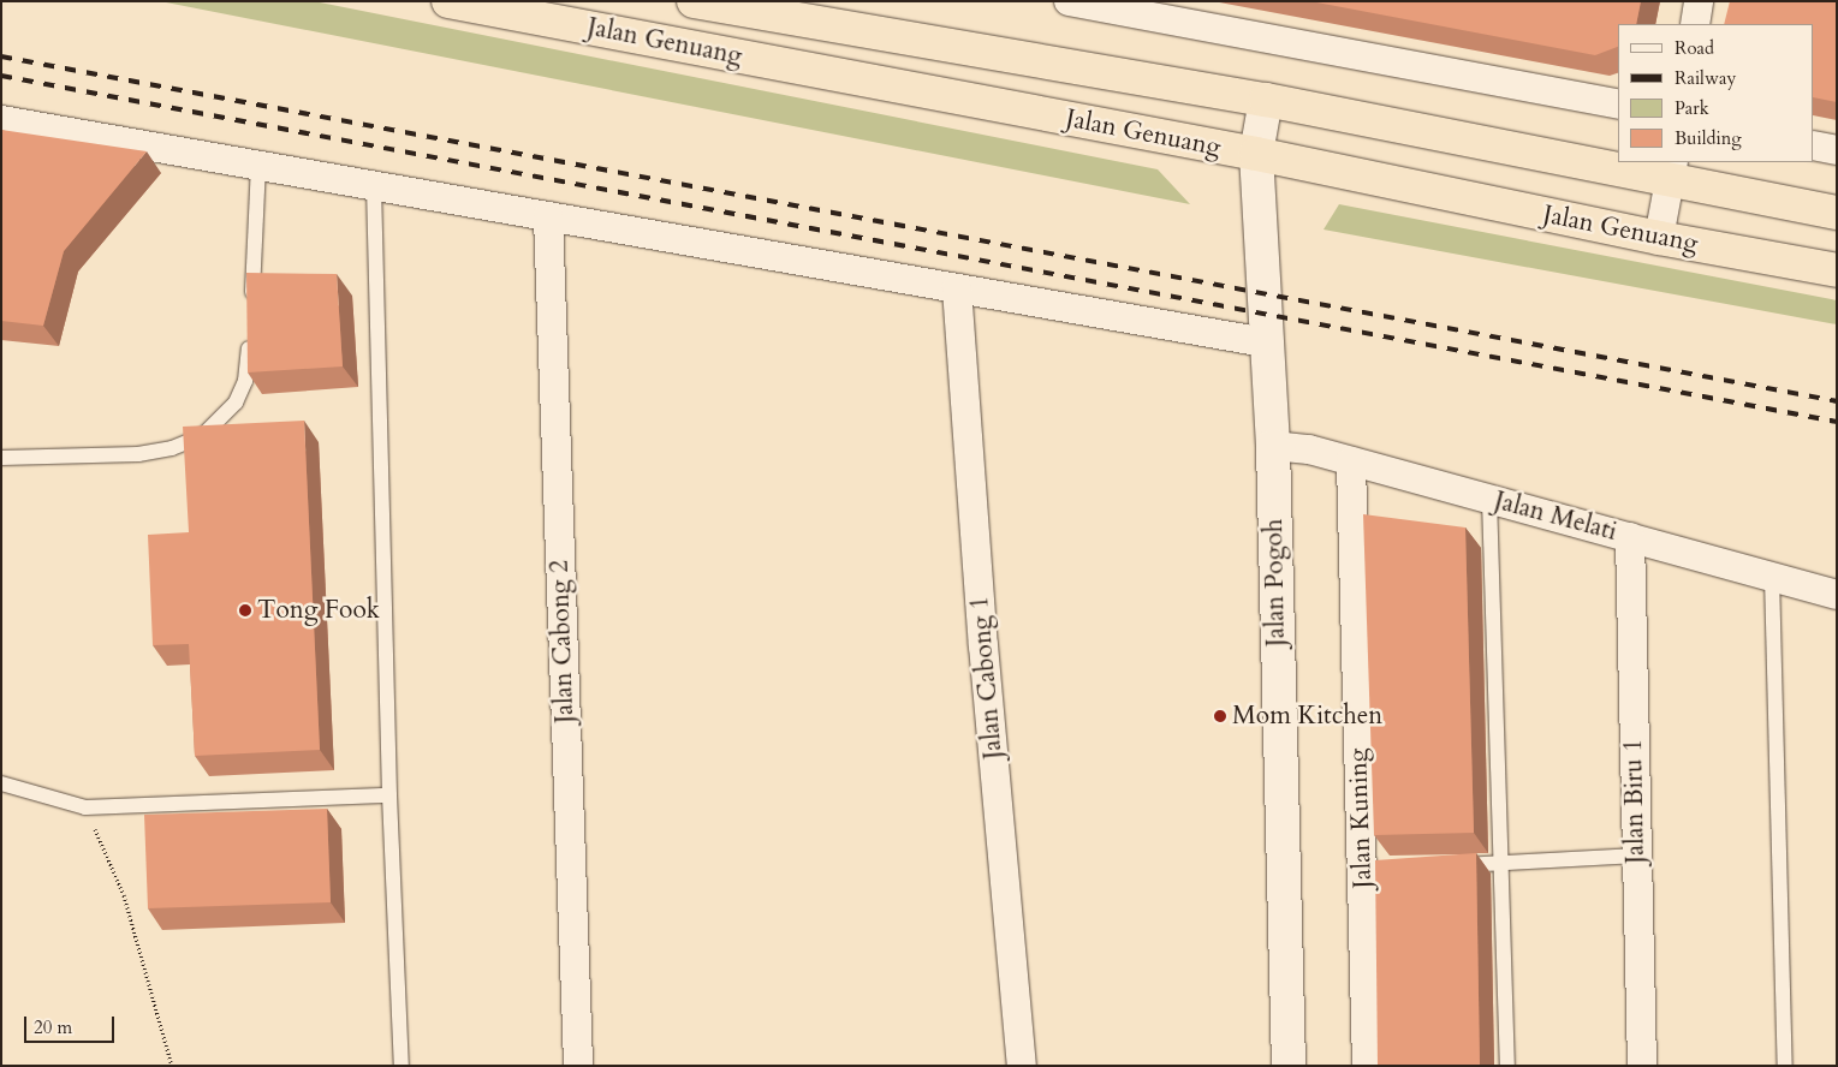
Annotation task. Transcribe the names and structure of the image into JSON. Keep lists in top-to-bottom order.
{
  "streets": {
    "highway": ["Jalan Genuang"],
    "main road": ["Jalan Pogoh"],
    "street": [
      "Jalan Melati",
      "Jalan Cabong 2",
      "Jalan Cabong 1",
      "Jalan Biru 1",
      "Jalan Kuning"
    ]
  },
  "crossings": [
    ["Jalan Genuang", "Jalan Pogoh"],
    ["Jalan Melati", "Jalan Pogoh"],
    ["Jalan Melati", "Jalan Biru 1"],
    ["Jalan Melati", "Jalan Kuning"]
  ],
  "places": ["Tong Fook", "Mom Kitchen"],
  "legend": [
    "Road",
    "Railway",
    "Park",
    "Building"
  ],
  "scale_bar": "20 m"
}
